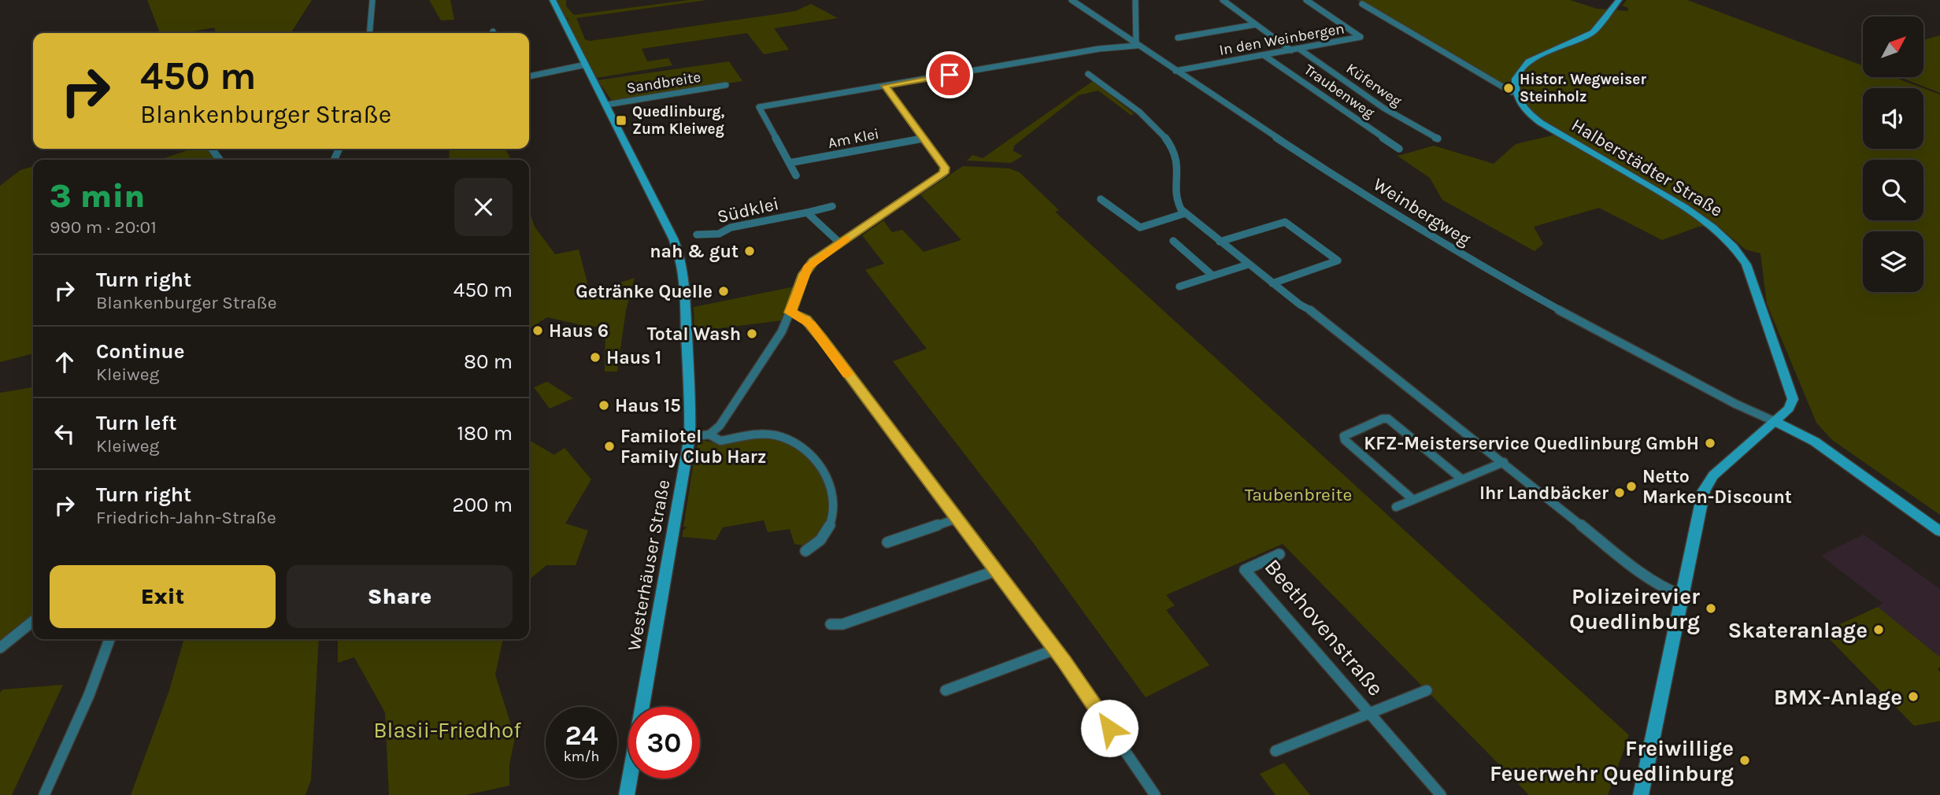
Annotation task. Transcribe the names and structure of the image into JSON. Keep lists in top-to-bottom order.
{
  "streets": {
    "main road": ["Halberstädter Straße", "Westerhäuser Straße"],
    "street": [
      "In den Weinbergen",
      "Sandbreite",
      "Küferweg",
      "Traubenweg",
      "Am Klei",
      "Südklei",
      "Weinbergweg",
      "Beethovenstraße"
    ]
  },
  "crossings": [
    ["In den Weinbergen", "Küferweg"],
    ["In den Weinbergen", "Traubenweg"],
    ["In den Weinbergen", "Weinbergweg"],
    ["Sandbreite", "Westerhäuser Straße"]
  ],
  "parks": ["Taubenbreite", "Blasii-Friedhof"],
  "places": {
    "other": [
      "Histor. Wegweiser Steinholz",
      "nah & gut",
      "Getränke Quelle",
      "Haus 6",
      "Total Wash",
      "Haus 1",
      "Haus 15",
      "KFZ-Meisterservice Quedlinburg GmbH",
      "Familotel Family Club Harz",
      "Netto Marken-Discount",
      "Ihr Landbäcker",
      "Polizeirevier Quedlinburg",
      "Skateranlage",
      "BMX-Anlage",
      "Freiwillige Feuerwehr Quedlinburg"
    ],
    "transit": ["Quedlinburg, Zum Kleiweg"]
  },
  "north": "top right",
  "page": {
    "turn": ["450 m", "Blankenburger Straße"],
    "heading": ["3 min", "990 m · 20:01"],
    "list": [
      {
        "name": "Turn right",
        "note": "Blankenburger Straße",
        "value": "450 m"
      },
      {
        "name": "Continue",
        "note": "Kleiweg",
        "value": "80 m"
      },
      {
        "name": "Turn left",
        "note": "Kleiweg",
        "value": "180 m"
      },
      {
        "name": "Turn right",
        "note": "Friedrich-Jahn-Straße",
        "value": "200 m"
      }
    ],
    "buttons": ["Exit", "Share"],
    "speed": "24 km/h",
    "limit": "30"
  }
}
